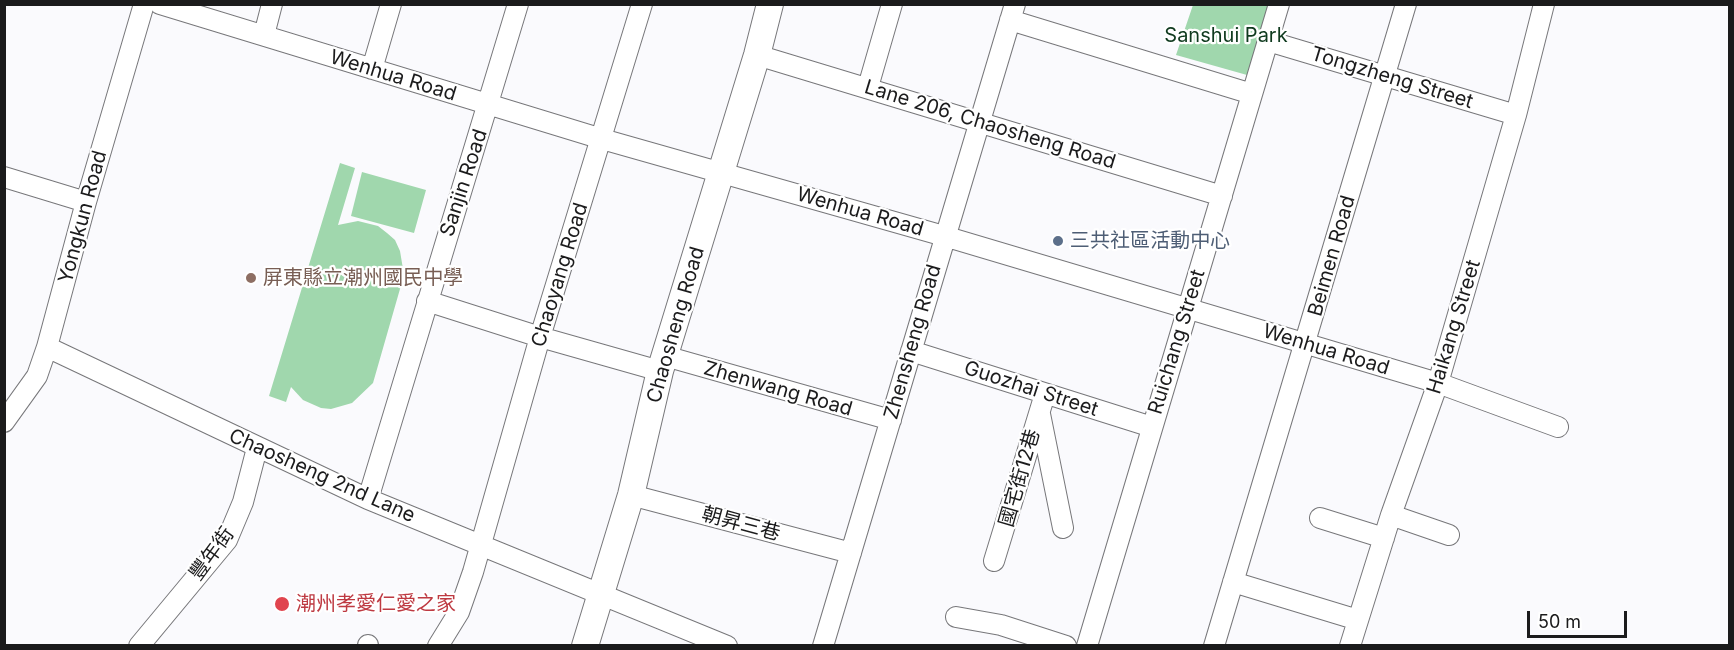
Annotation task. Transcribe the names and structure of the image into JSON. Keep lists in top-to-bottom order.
{
  "streets": {
    "main road": ["Chaosheng Road"],
    "street": [
      "Wenhua Road",
      "Tongzheng Street",
      "Lane 206, Chaosheng Road",
      "Sanjin Road",
      "Yongkun Road",
      "Beimen Road",
      "Chaoyang Road",
      "Haikang Street",
      "Zhensheng Road",
      "Ruichang Street",
      "Zhenwang Road",
      "Guozhai Street",
      "Chaosheng 2nd Lane",
      "國宅街12巷",
      "朝昇三巷",
      "豐年街"
    ]
  },
  "crossings": [
    ["Wenhua Road", "Sanjin Road"],
    ["Wenhua Road", "Beimen Road"],
    ["Wenhua Road", "Chaoyang Road"],
    ["Wenhua Road", "Chaosheng Road"],
    ["Wenhua Road", "Haikang Street"],
    ["Wenhua Road", "Zhensheng Road"],
    ["Wenhua Road", "Ruichang Street"],
    ["Tongzheng Street", "Beimen Road"],
    ["Tongzheng Street", "Haikang Street"],
    ["Tongzheng Street", "Ruichang Street"],
    ["Lane 206, Chaosheng Road", "Chaosheng Road"],
    ["Lane 206, Chaosheng Road", "Zhensheng Road"],
    ["Lane 206, Chaosheng Road", "Ruichang Street"],
    ["Sanjin Road", "Zhenwang Road"],
    ["Sanjin Road", "Chaosheng 2nd Lane"],
    ["Yongkun Road", "Chaosheng 2nd Lane"],
    ["Chaoyang Road", "Zhenwang Road"],
    ["Chaoyang Road", "Chaosheng 2nd Lane"],
    ["Chaosheng Road", "Zhenwang Road"],
    ["Chaosheng Road", "Chaosheng 2nd Lane"],
    ["Chaosheng Road", "朝昇三巷"],
    ["Zhensheng Road", "Zhenwang Road"],
    ["Zhensheng Road", "Guozhai Street"],
    ["Zhensheng Road", "朝昇三巷"],
    ["Ruichang Street", "Guozhai Street"],
    ["Guozhai Street", "國宅街12巷"],
    ["Chaosheng 2nd Lane", "豐年街"]
  ],
  "parks": ["Sanshui Park"],
  "places": ["三共社區活動中心", "屏東縣立潮州國民中學", "潮州孝愛仁愛之家"],
  "scale_bar": "50 m"
}
